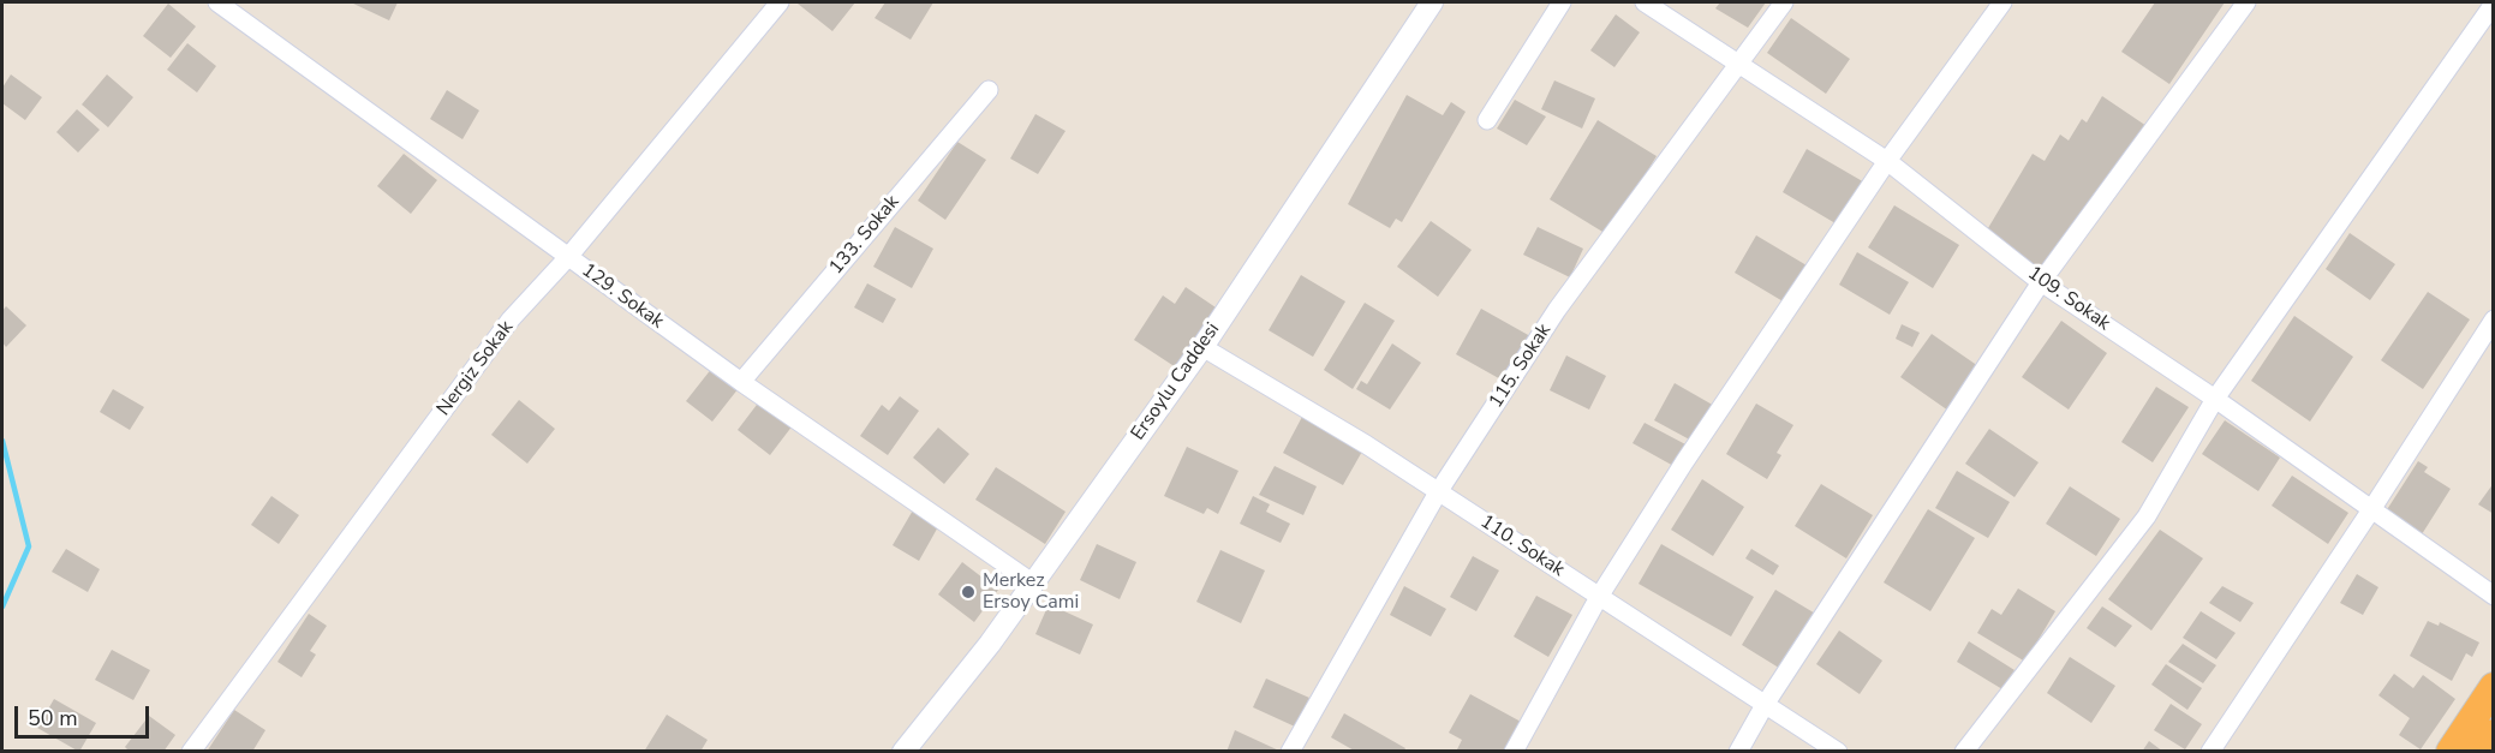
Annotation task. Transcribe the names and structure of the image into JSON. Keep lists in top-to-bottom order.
{
  "streets": {
    "street": [
      "133. Sokak",
      "129. Sokak",
      "109. Sokak",
      "115. Sokak",
      "Nergiz Sokak",
      "Ersoylu Caddesi",
      "110. Sokak"
    ]
  },
  "crossings": [
    ["133. Sokak", "129. Sokak"],
    ["129. Sokak", "Nergiz Sokak"],
    ["129. Sokak", "Ersoylu Caddesi"],
    ["109. Sokak", "115. Sokak"],
    ["115. Sokak", "110. Sokak"],
    ["Ersoylu Caddesi", "110. Sokak"]
  ],
  "places": ["Merkez Ersoy Cami"],
  "scale_bar": "50 m"
}
